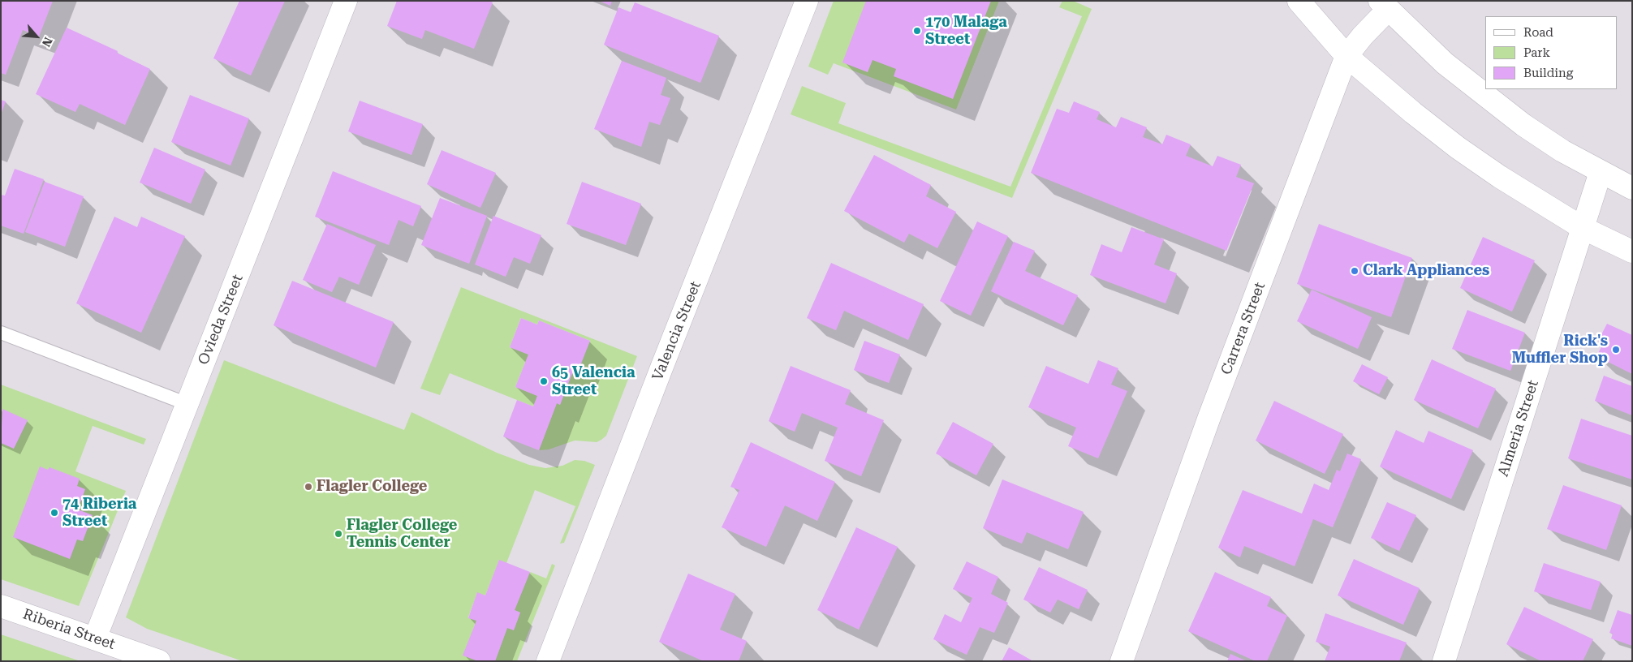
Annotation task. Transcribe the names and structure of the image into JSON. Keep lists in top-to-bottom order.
{
  "streets": {
    "main road": [
      "Ovieda Street",
      "Carrera Street",
      "Valencia Street",
      "Almeria Street",
      "Riberia Street"
    ]
  },
  "crossings": [
    ["Ovieda Street", "Riberia Street"]
  ],
  "places": [
    "170 Malaga Street",
    "Clark Appliances",
    "Rick's Muffler Shop",
    "65 Valencia Street",
    "Flagler College",
    "74 Riberia Street",
    "Flagler College Tennis Center"
  ],
  "legend": ["Road", "Park", "Building"],
  "north": "bottom right"
}
